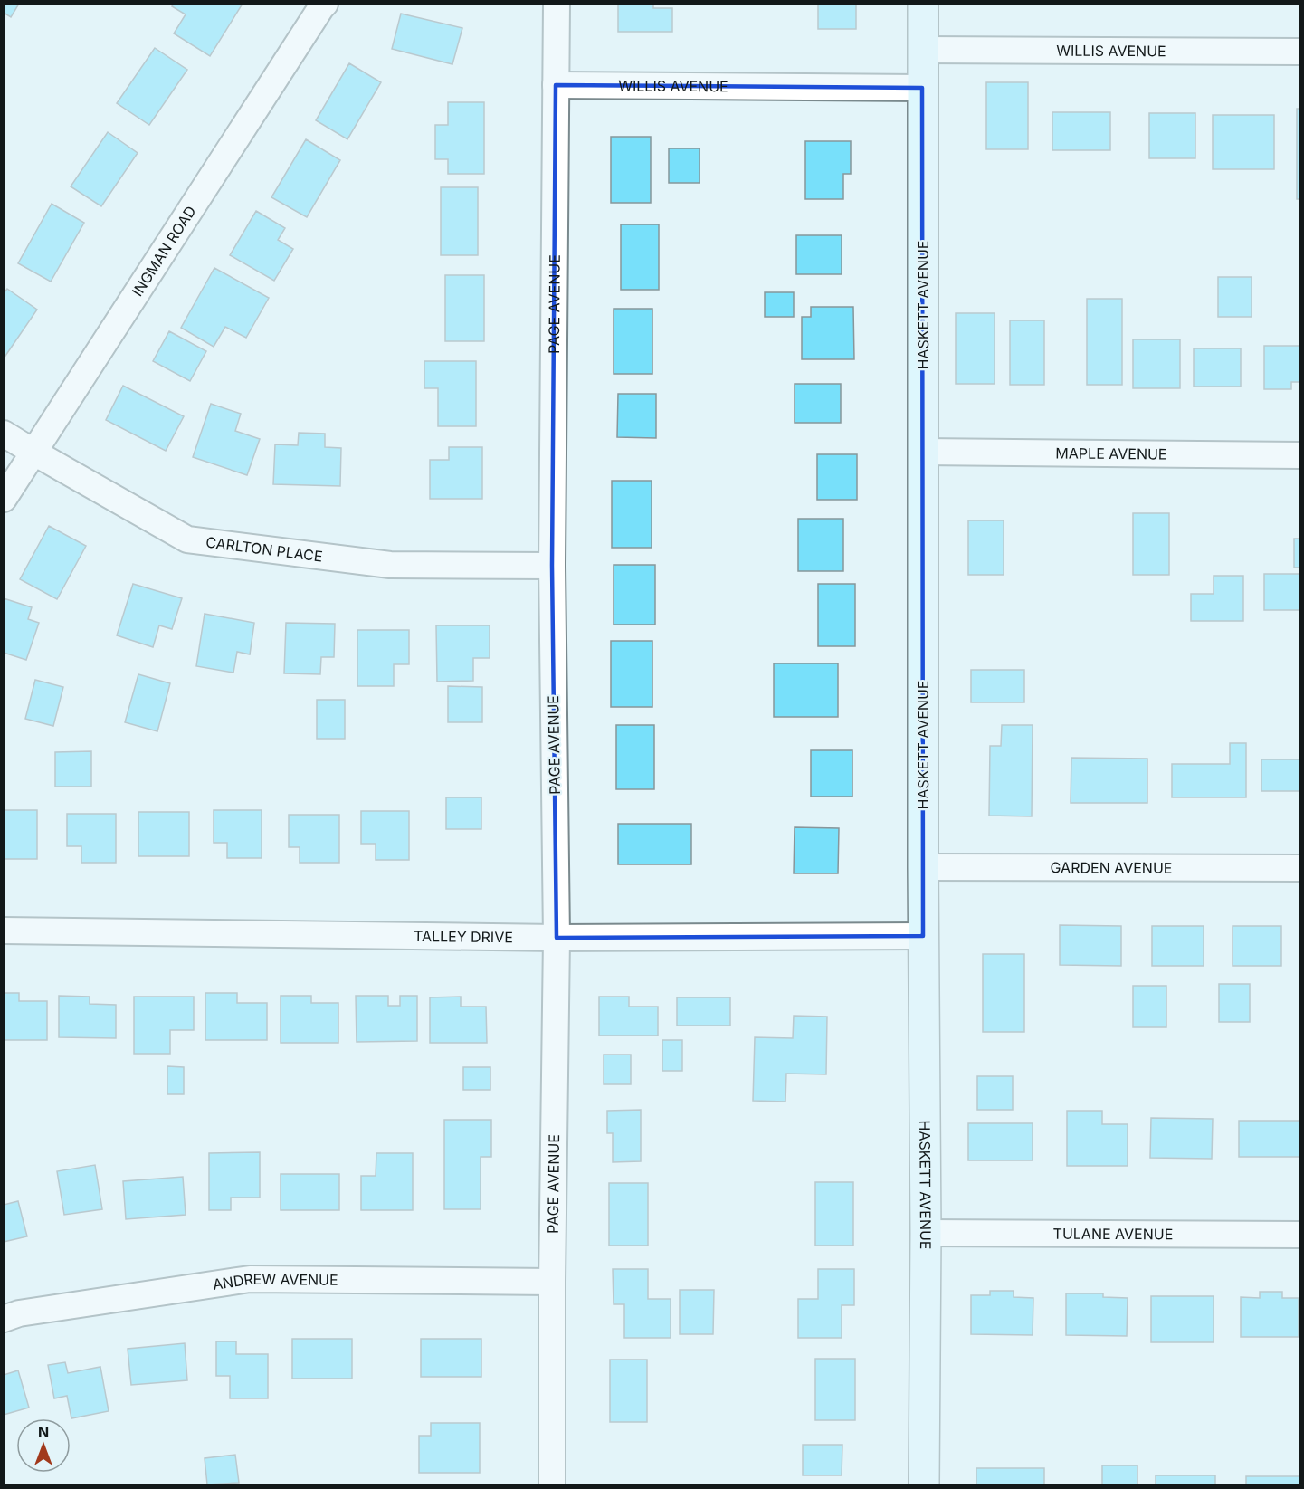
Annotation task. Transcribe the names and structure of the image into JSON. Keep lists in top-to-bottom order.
{
  "streets": {
    "street": [
      "WILLIS AVENUE",
      "INGMAN ROAD",
      "PAGE AVENUE",
      "HASKETT AVENUE",
      "MAPLE AVENUE",
      "CARLTON PLACE",
      "GARDEN AVENUE",
      "TALLEY DRIVE",
      "TULANE AVENUE",
      "ANDREW AVENUE"
    ]
  },
  "crossings": [
    ["WILLIS AVENUE", "PAGE AVENUE"],
    ["WILLIS AVENUE", "HASKETT AVENUE"],
    ["INGMAN ROAD", "CARLTON PLACE"],
    ["PAGE AVENUE", "CARLTON PLACE"],
    ["PAGE AVENUE", "TALLEY DRIVE"],
    ["PAGE AVENUE", "ANDREW AVENUE"],
    ["HASKETT AVENUE", "MAPLE AVENUE"],
    ["HASKETT AVENUE", "GARDEN AVENUE"],
    ["HASKETT AVENUE", "TALLEY DRIVE"],
    ["HASKETT AVENUE", "TULANE AVENUE"]
  ],
  "north": "top"
}
